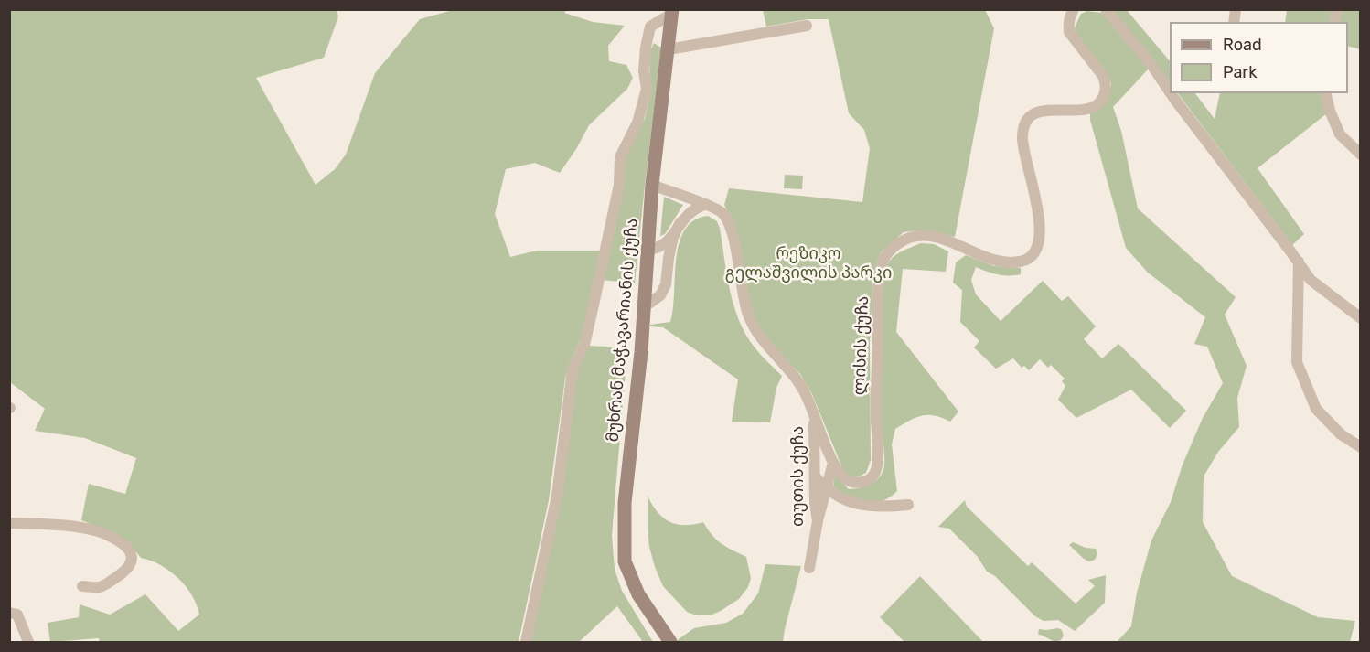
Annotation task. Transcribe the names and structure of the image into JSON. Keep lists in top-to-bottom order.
{
  "streets": {
    "main road": ["მუხრან მაჭავარიანის ქუჩა"],
    "street": ["ლისის ქუჩა", "თუთის ქუჩა"]
  },
  "crossings": [
    ["ლისის ქუჩა", "თუთის ქუჩა"]
  ],
  "parks": ["რეზიკო გელაშვილის პარკი"],
  "legend": ["Road", "Park"]
}
